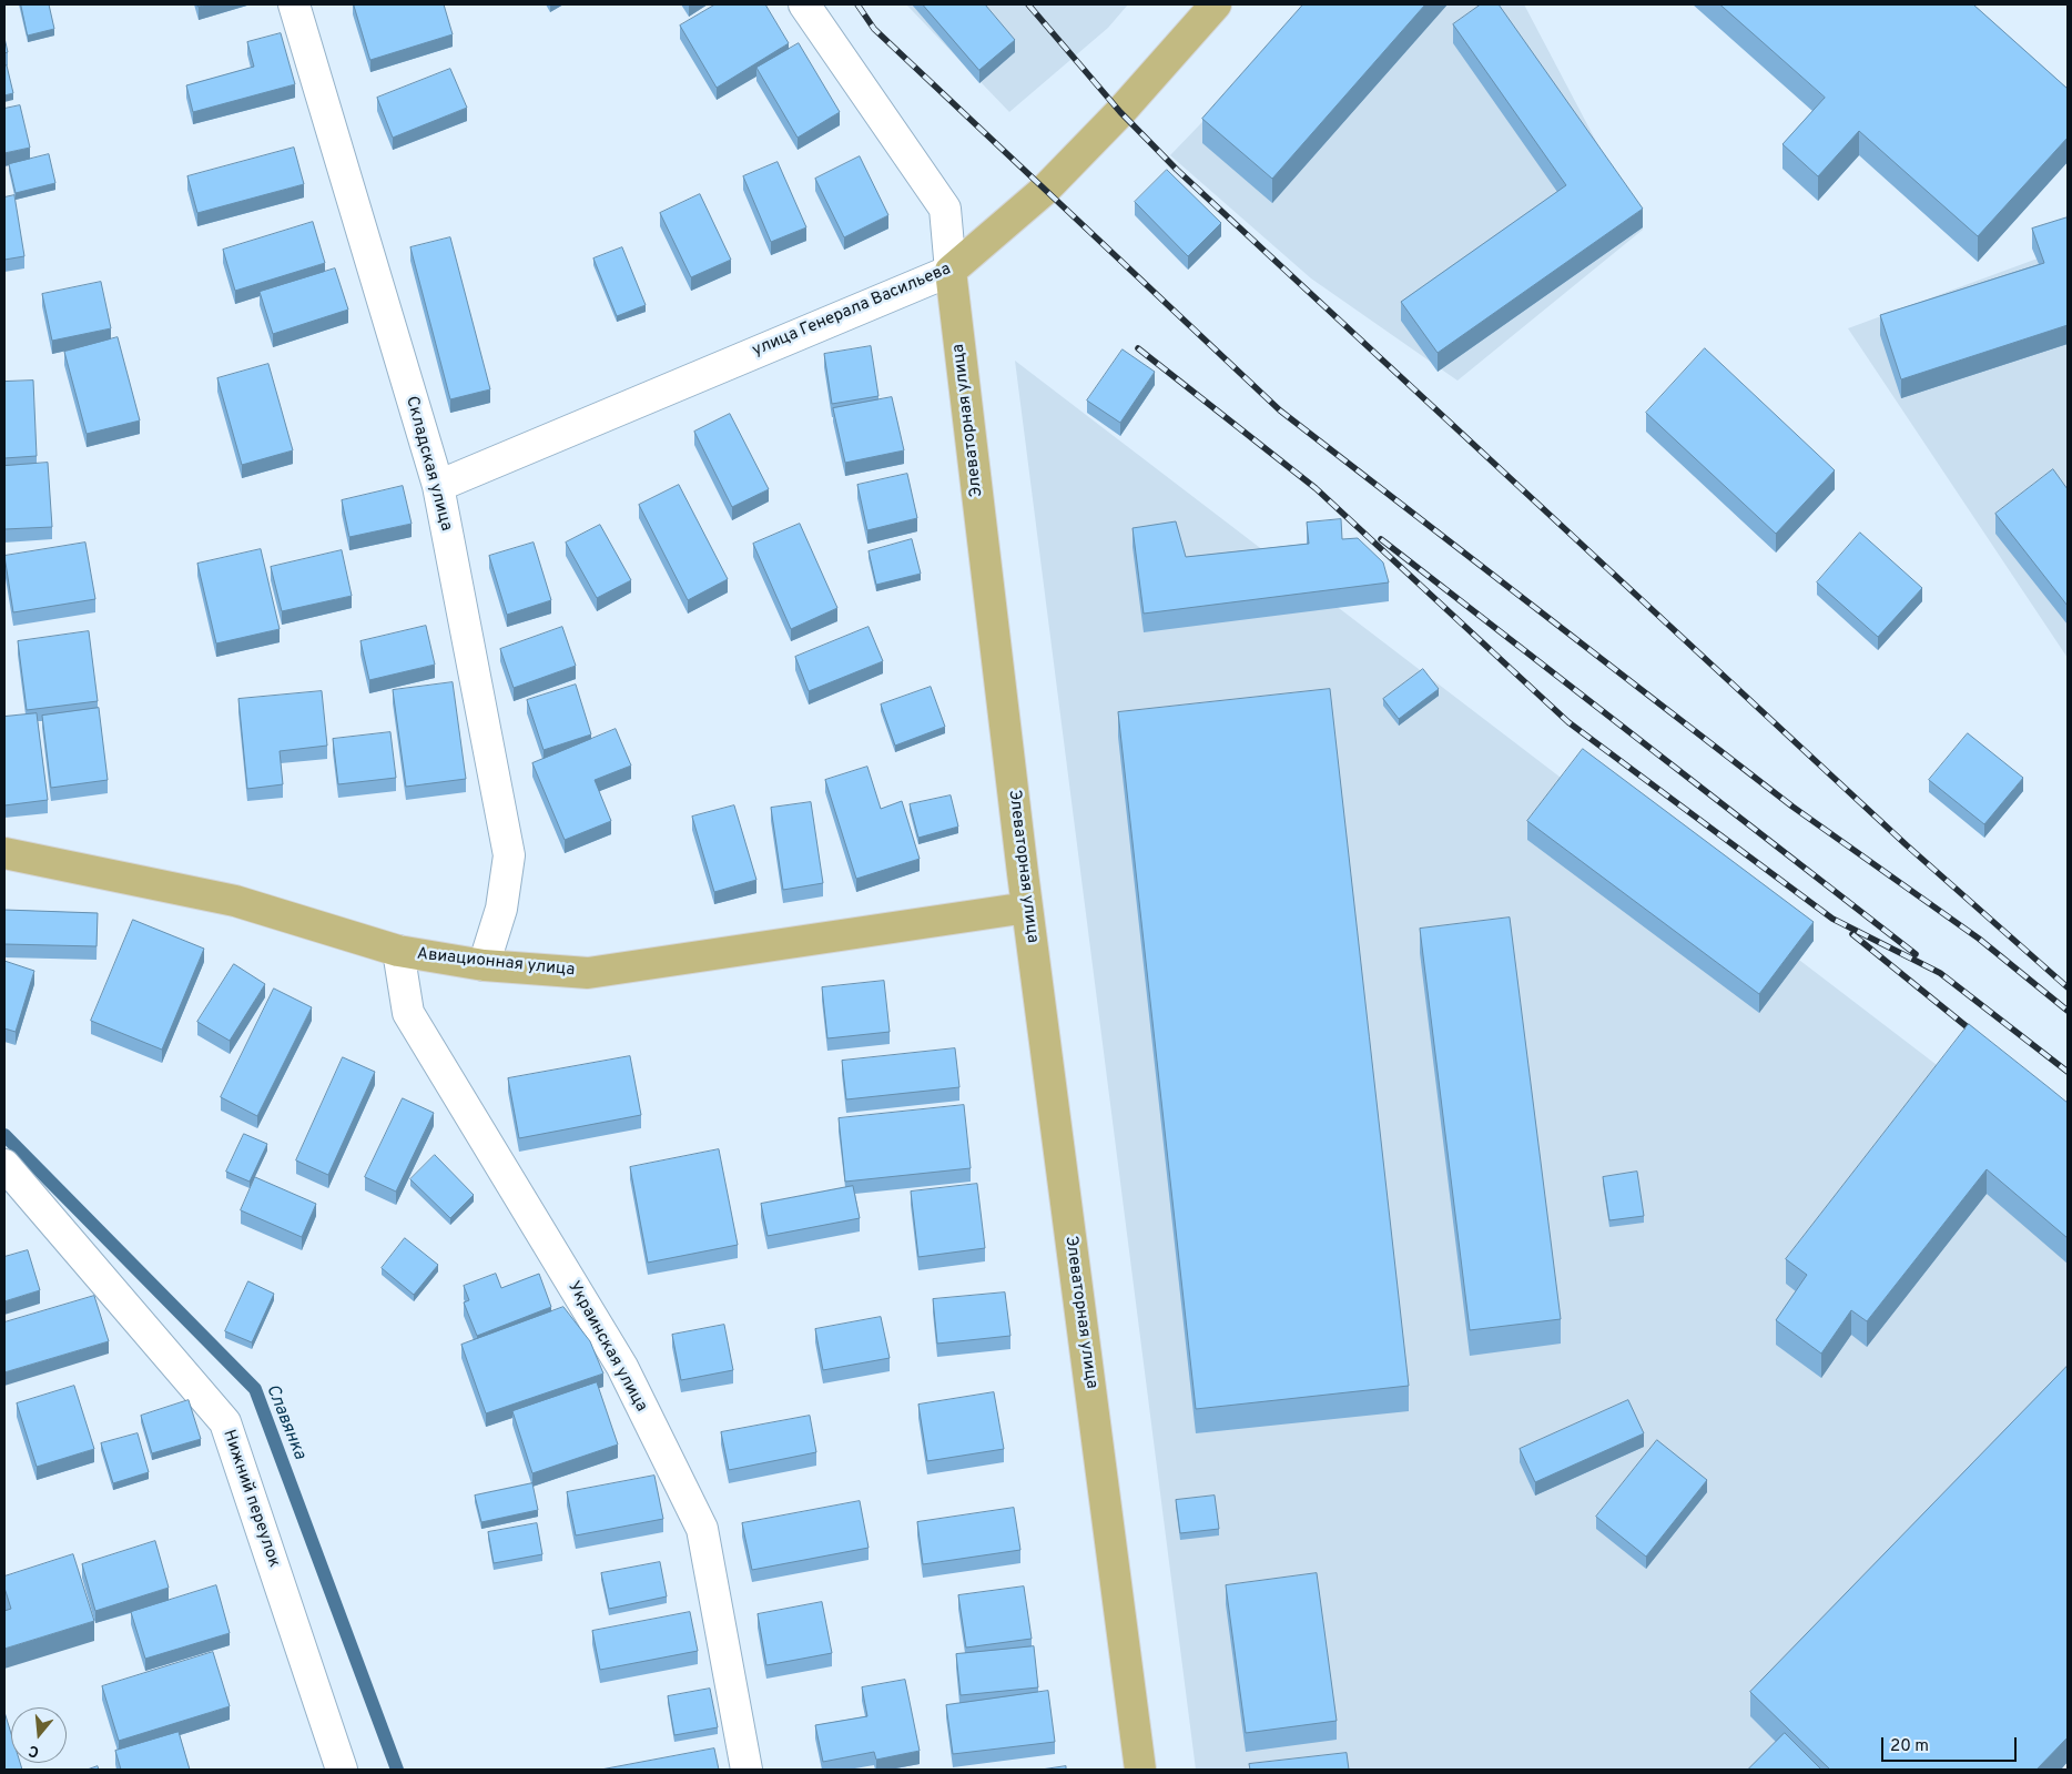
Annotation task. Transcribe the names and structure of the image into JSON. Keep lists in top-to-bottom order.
{
  "streets": {
    "main road": ["улица Генерала Васильева", "Элеваторная улица", "Авиационная улица"],
    "street": ["Складская улица", "Украинская улица", "Нижний переулок"]
  },
  "crossings": [
    ["улица Генерала Васильева", "Элеваторная улица"],
    ["улица Генерала Васильева", "Складская улица"],
    ["Элеваторная улица", "Авиационная улица"],
    ["Складская улица", "Авиационная улица"],
    ["Авиационная улица", "Украинская улица"]
  ],
  "water": ["Славянка"],
  "scale_bar": "20 m",
  "north": "bottom"
}
